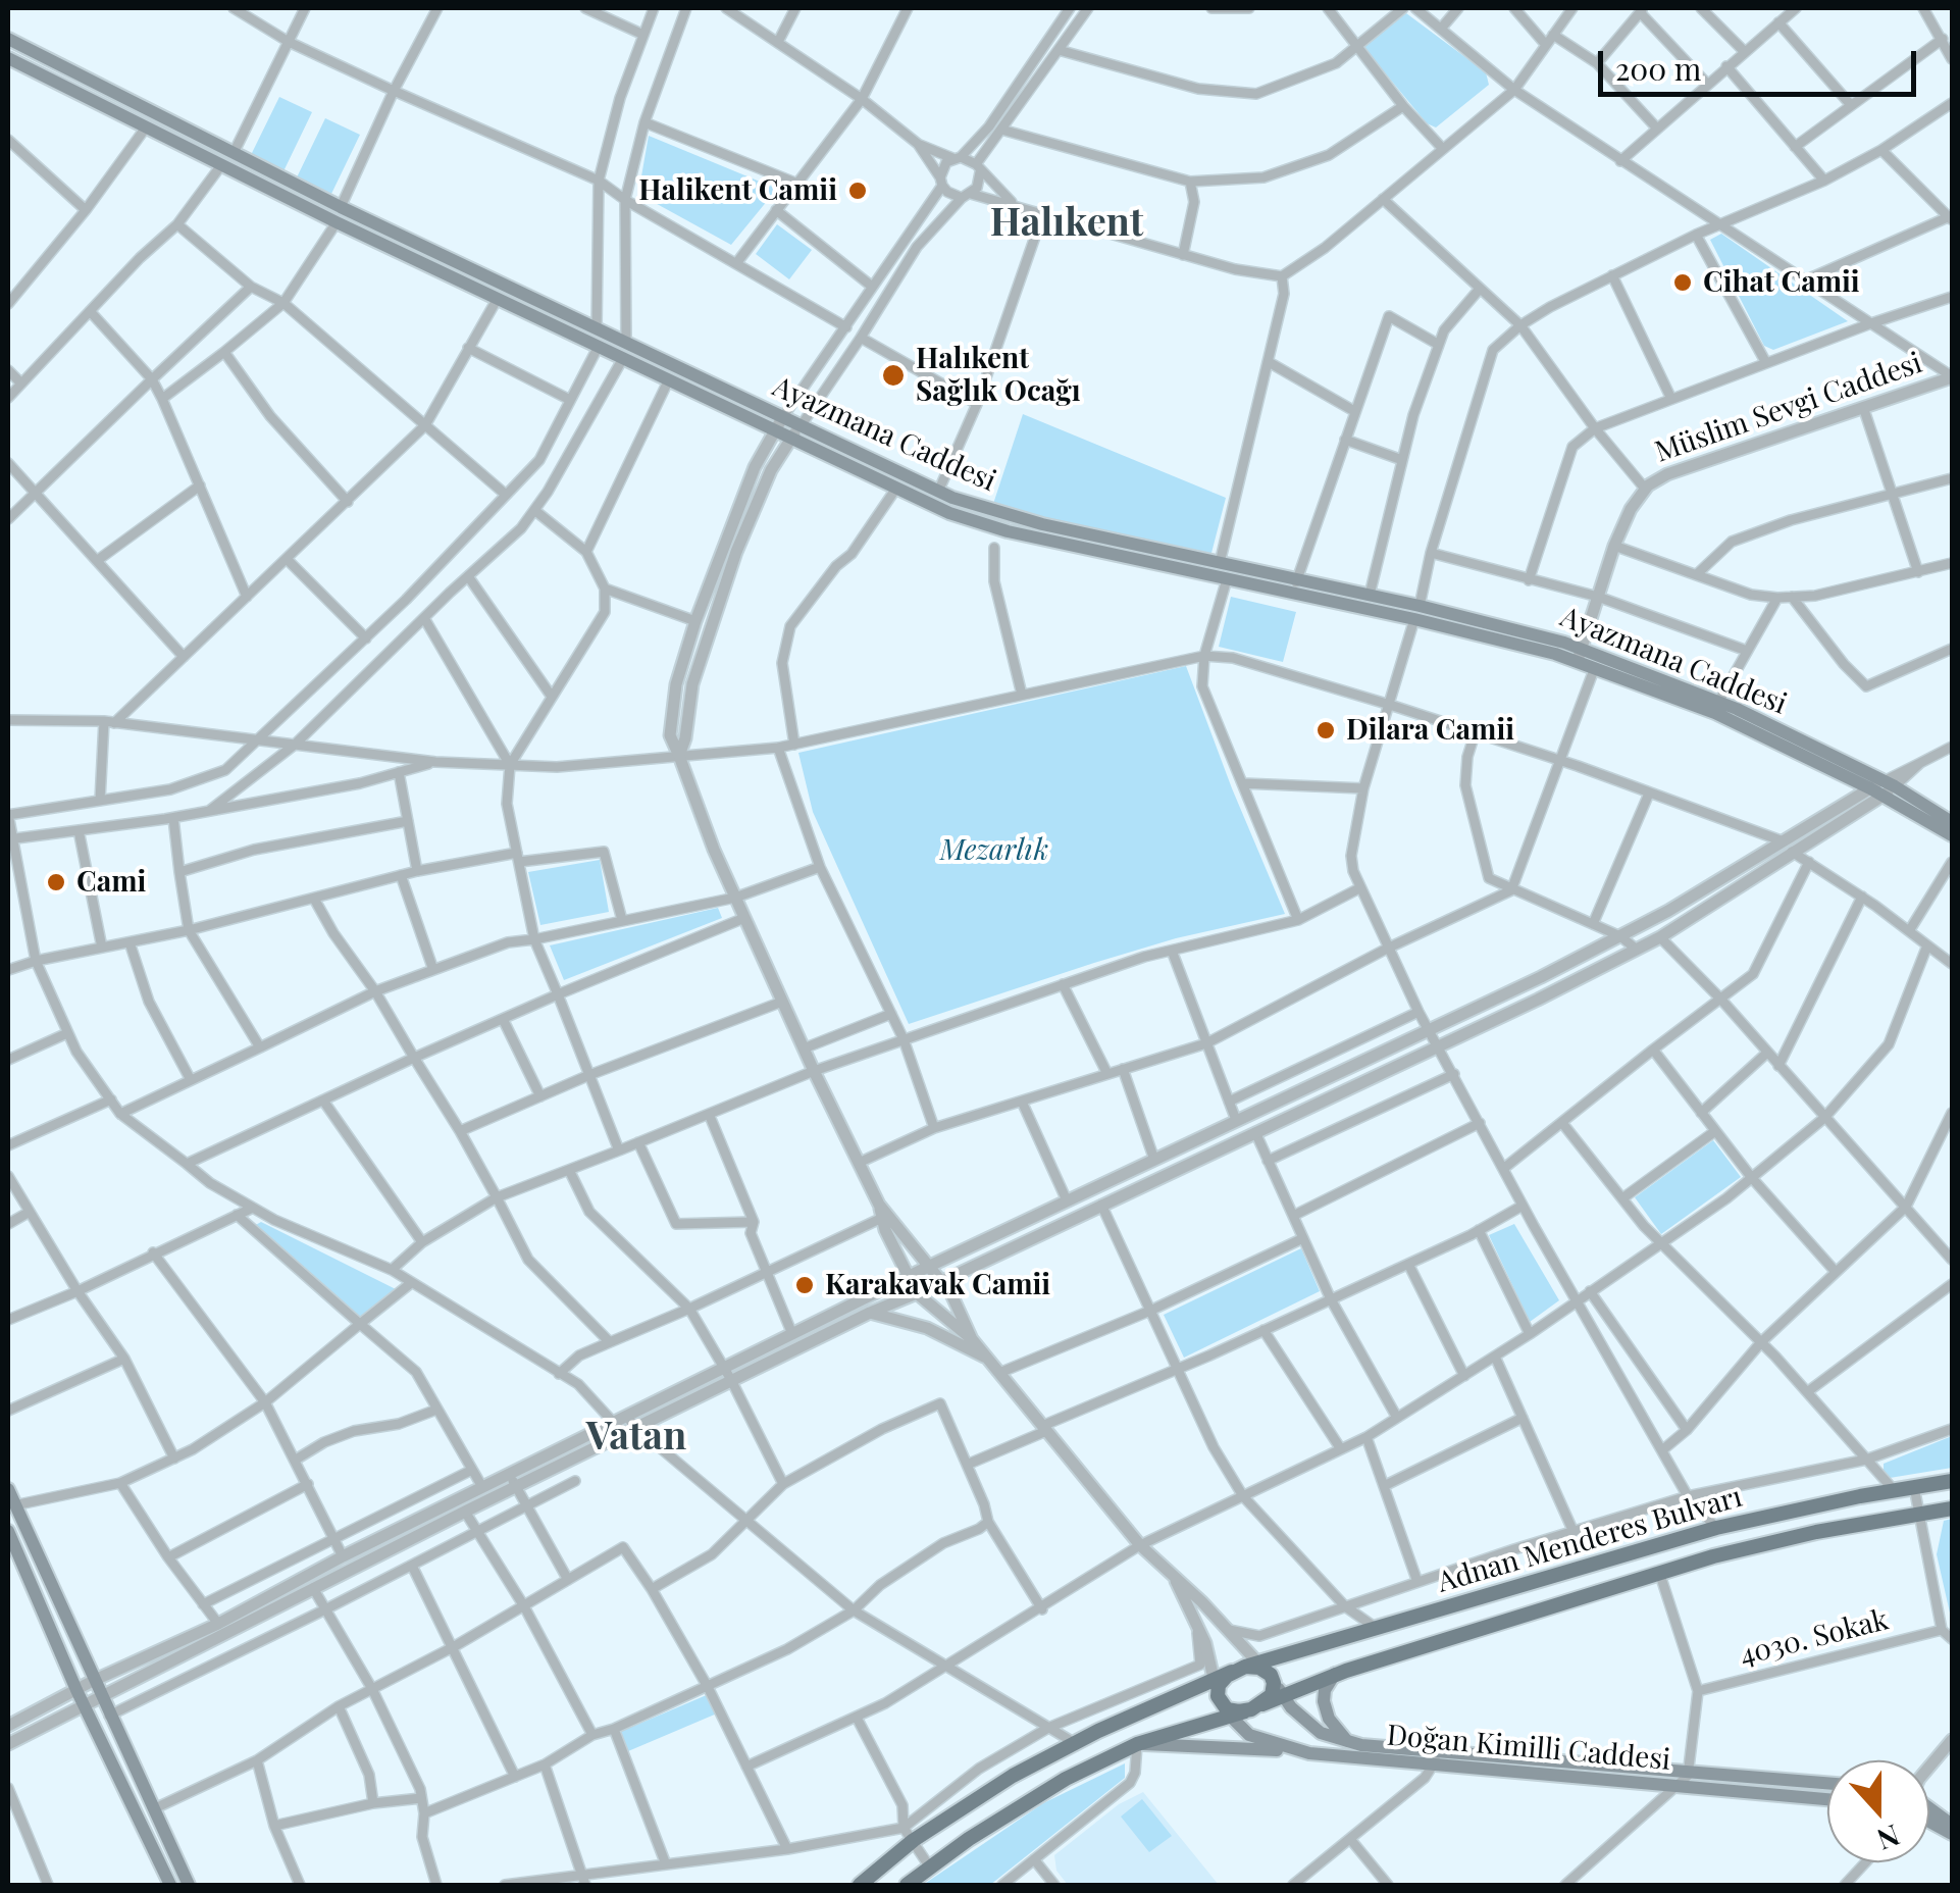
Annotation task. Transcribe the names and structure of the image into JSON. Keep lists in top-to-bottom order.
{
  "streets": {
    "main road": ["Ayazmana Caddesi", "Adnan Menderes Bulvarı", "Doğan Kimilli Caddesi"],
    "street": ["Müslim Sevgi Caddesi", "4030. Sokak"]
  },
  "crossings": [
    ["Müslim Sevgi Caddesi", "Ayazmana Caddesi"],
    ["Adnan Menderes Bulvarı", "Doğan Kimilli Caddesi"]
  ],
  "districts": ["Halıkent", "Vatan"],
  "parks": ["Mezarlık"],
  "places": [
    "Halikent Camii",
    "Cihat Camii",
    "Halıkent Sağlık Ocağı",
    "Dilara Camii",
    "Cami",
    "Karakavak Camii"
  ],
  "scale_bar": "200 m",
  "north": "bottom"
}
